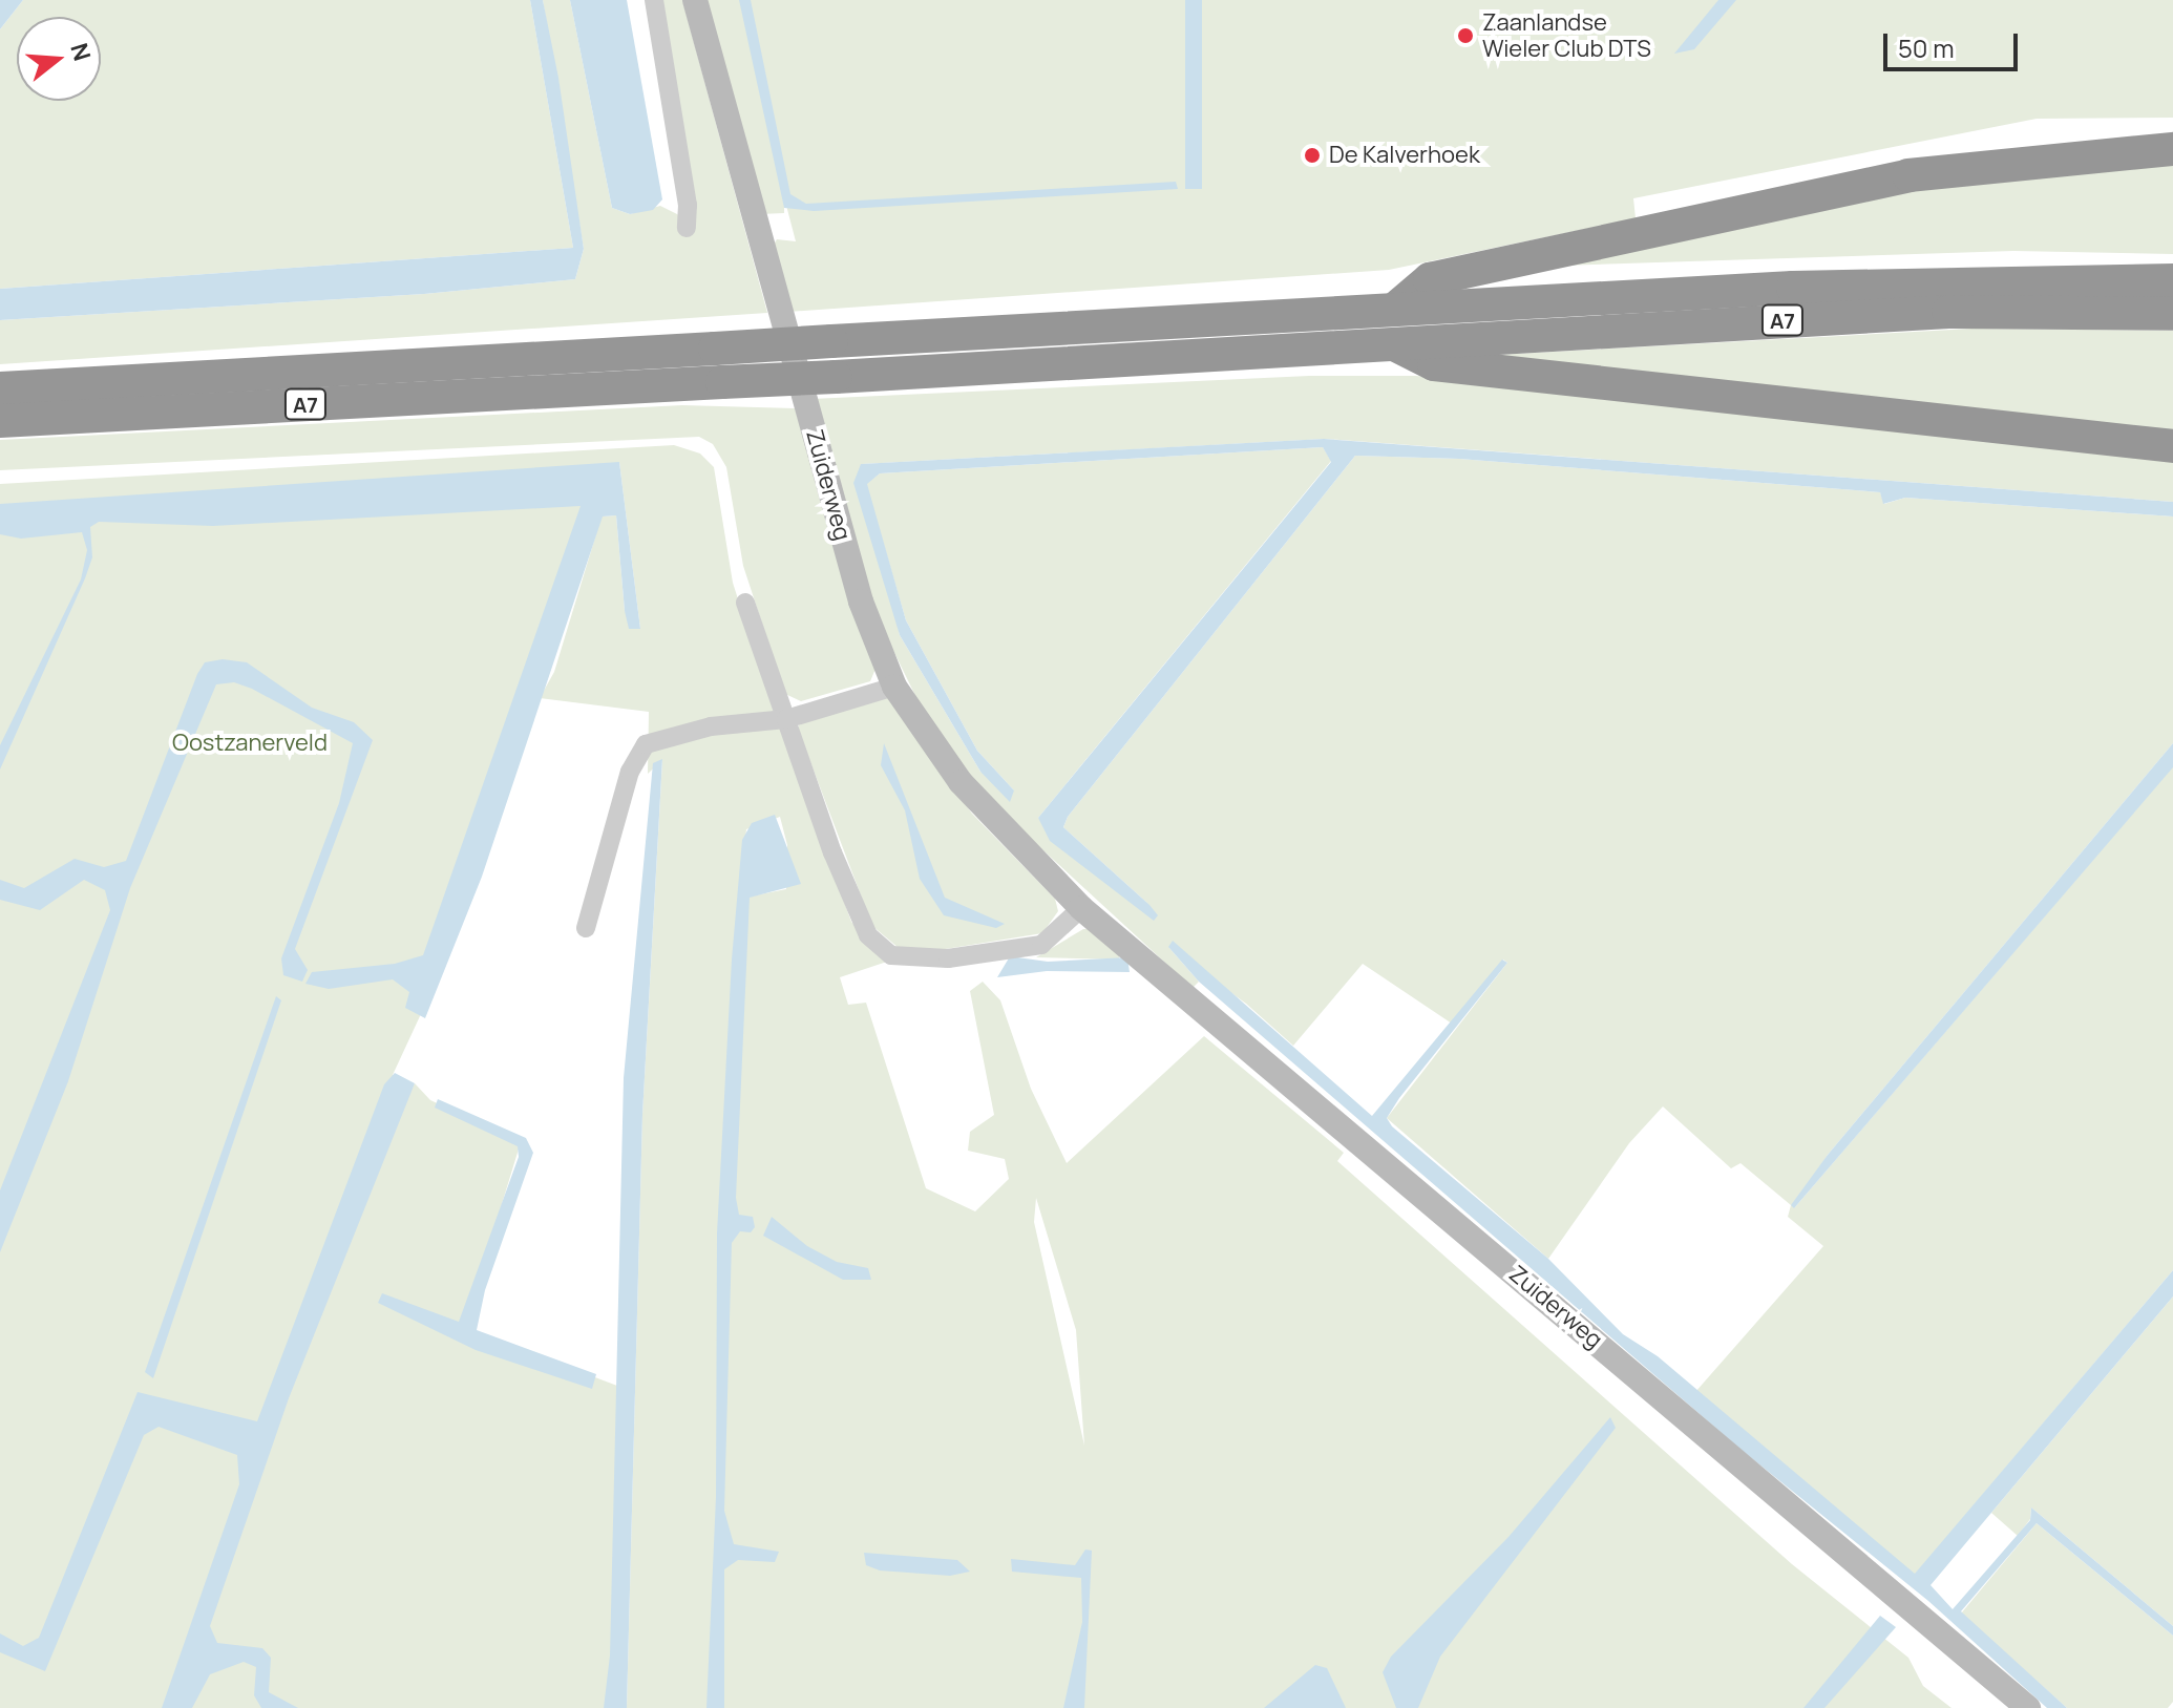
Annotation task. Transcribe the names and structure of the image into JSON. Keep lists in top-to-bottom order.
{
  "streets": {
    "highway": ["A7"],
    "street": ["Zuiderweg"]
  },
  "parks": ["Oostzanerveld"],
  "places": ["Zaanlandse Wieler Club DTS", "De Kalverhoek"],
  "scale_bar": "50 m",
  "north": "right"
}
